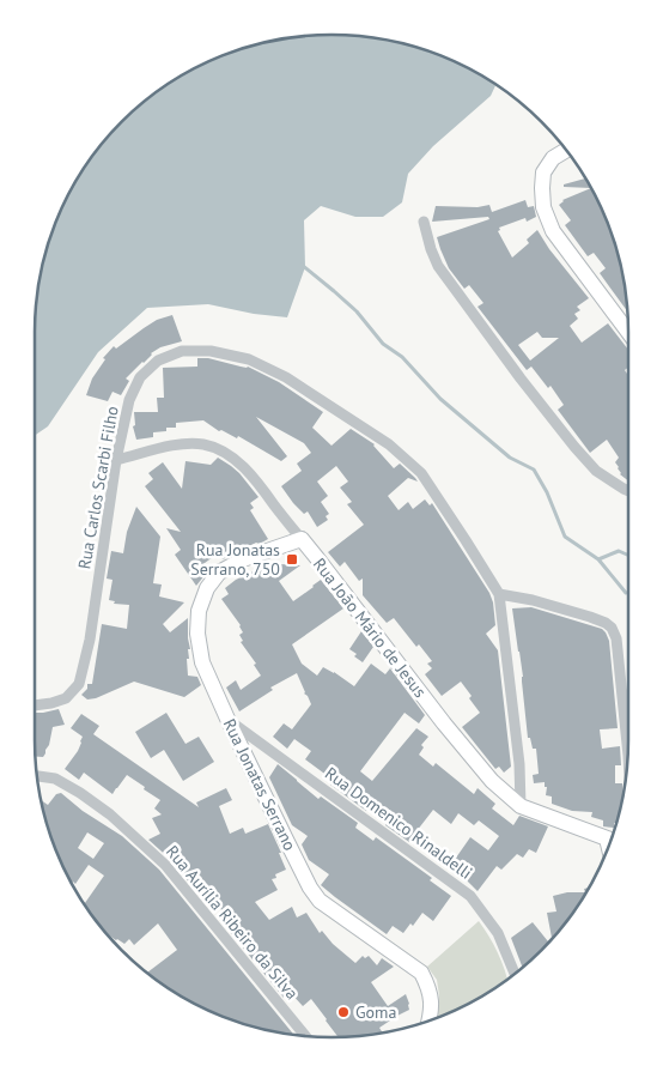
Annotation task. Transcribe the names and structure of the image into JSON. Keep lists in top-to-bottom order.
{
  "streets": {
    "street": [
      "Rua Carlos Scarbi Filho",
      "Rua João Mário de Jesus",
      "Rua Jonatas Serrano",
      "Rua Domenico Rinaldelli",
      "Rua Aurília Ribeiro da Silva"
    ]
  },
  "crossings": [
    ["Rua Carlos Scarbi Filho", "Rua João Mário de Jesus"],
    ["Rua João Mário de Jesus", "Rua Jonatas Serrano"],
    ["Rua Jonatas Serrano", "Rua Domenico Rinaldelli"]
  ],
  "places": {
    "transit": ["Rua Jonatas Serrano, 750"],
    "other": ["Goma"]
  }
}
